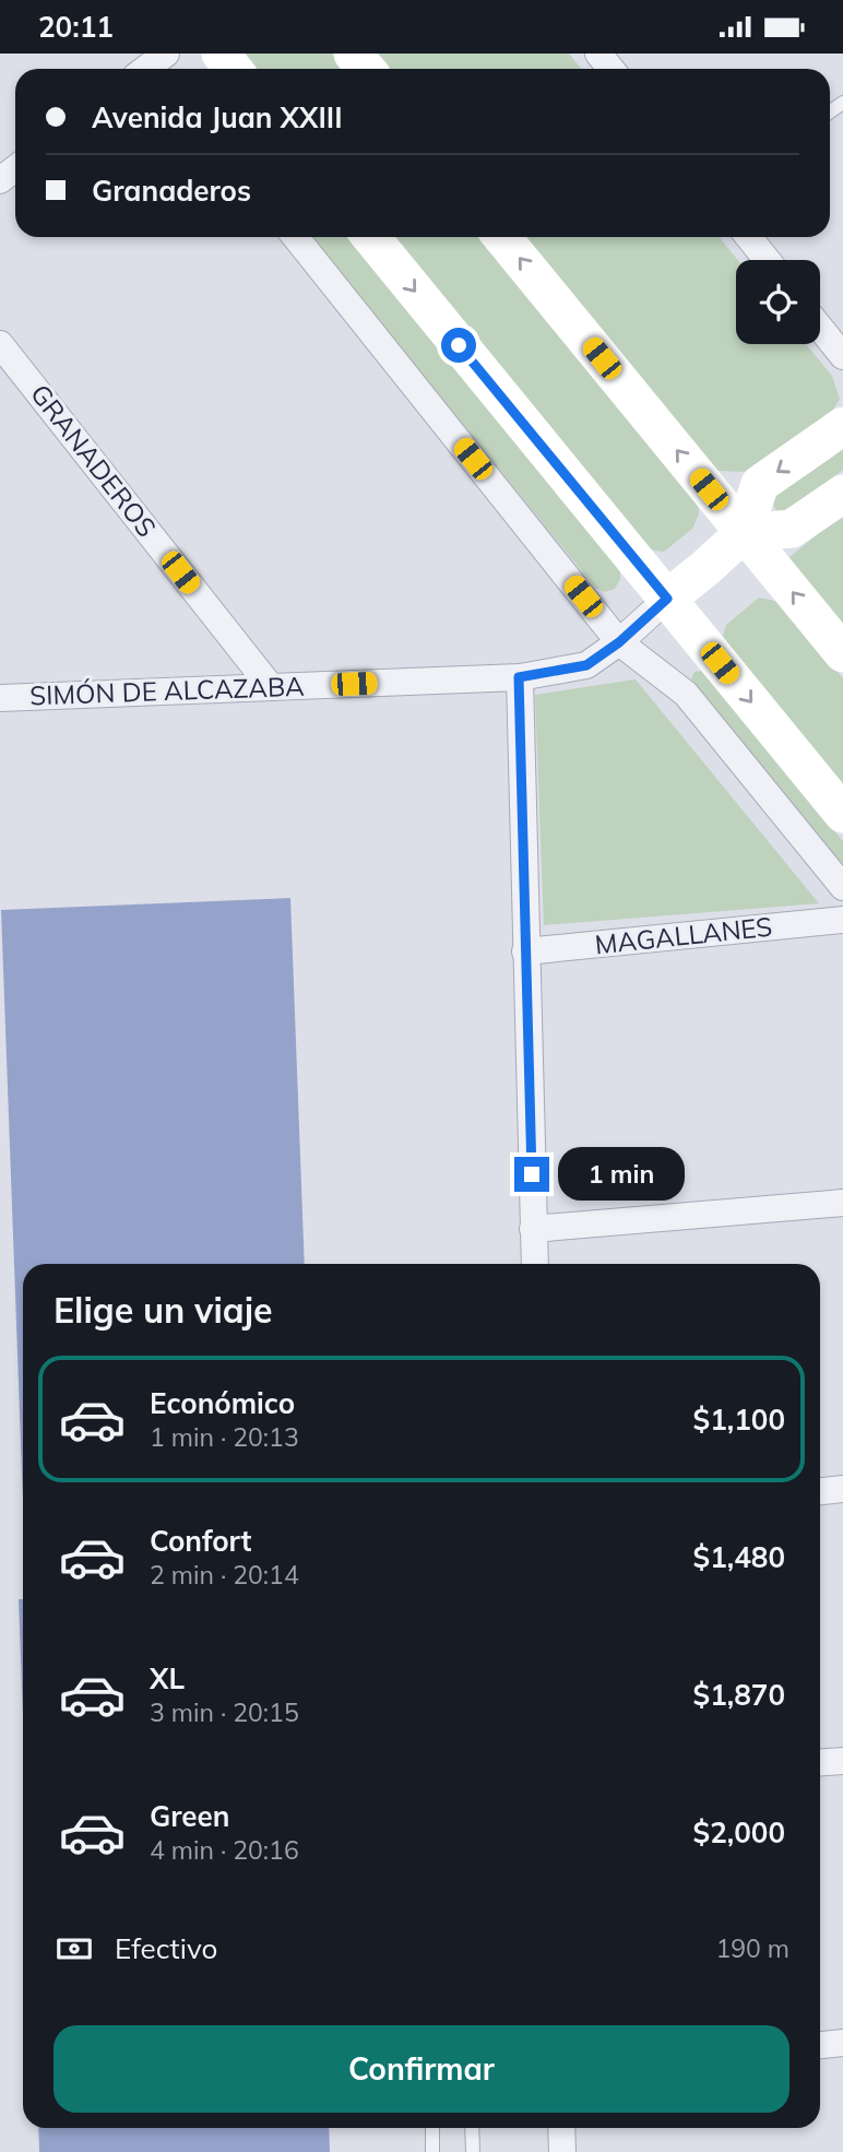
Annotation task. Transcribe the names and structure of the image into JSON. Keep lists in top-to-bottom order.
{
  "streets": {
    "street": ["GRANADEROS", "SIMÓN DE ALCAZABA", "MAGALLANES"]
  },
  "crossings": [
    ["GRANADEROS", "SIMÓN DE ALCAZABA"]
  ],
  "page": {
    "status": "20:11",
    "banner": ["Avenida Juan XXIII", "Granaderos"],
    "bubble": "1 min",
    "heading": "Elige un viaje",
    "list": [
      {
        "name": "Económico",
        "note": "1 min · 20:13",
        "value": "$1,100"
      },
      {
        "name": "Confort",
        "note": "2 min · 20:14",
        "value": "$1,480"
      },
      {
        "name": "XL",
        "note": "3 min · 20:15",
        "value": "$1,870"
      },
      {
        "name": "Green",
        "note": "4 min · 20:16",
        "value": "$2,000"
      }
    ],
    "pay": ["Efectivo", "190 m"],
    "buttons": "Confirmar"
  }
}
